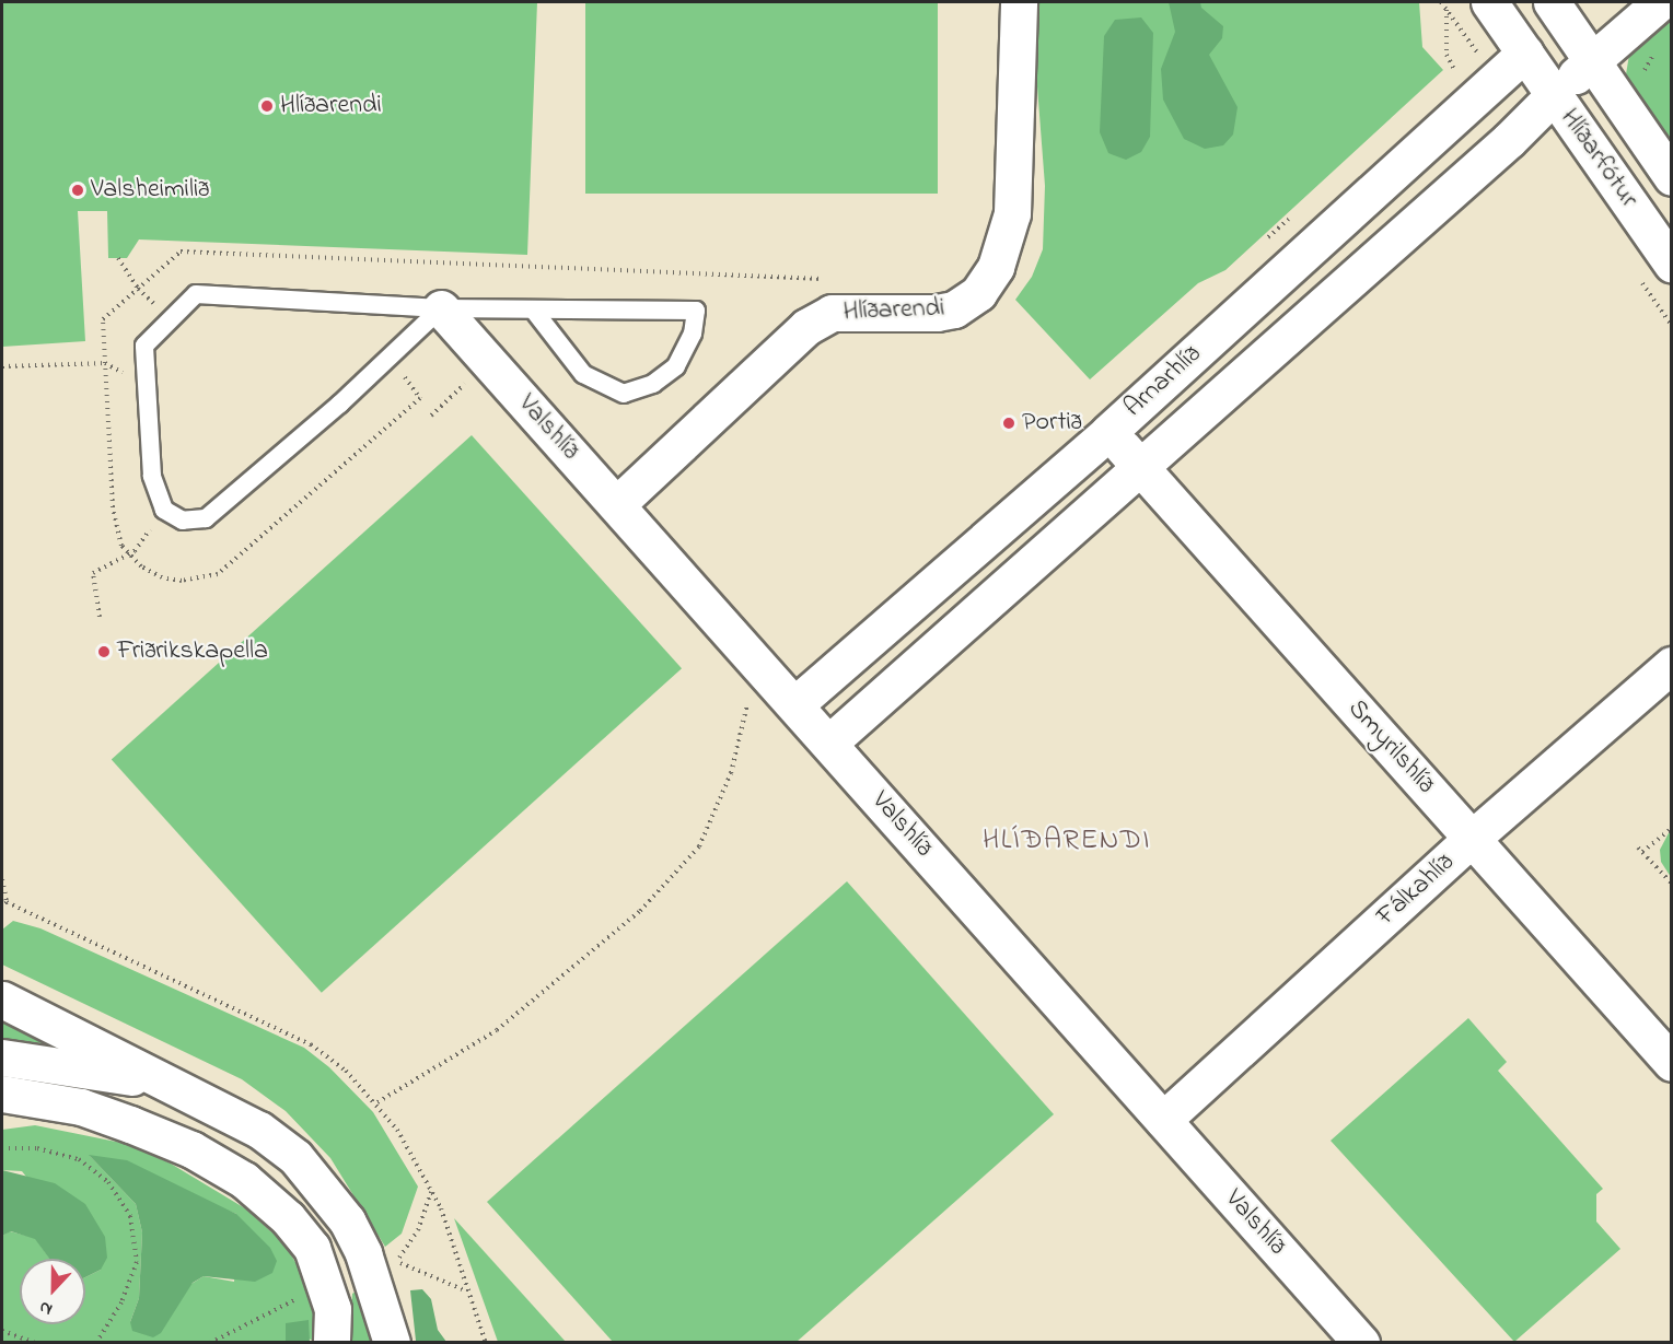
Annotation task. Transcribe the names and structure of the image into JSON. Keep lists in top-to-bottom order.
{
  "streets": {
    "street": [
      "Hlíðarfótur",
      "Hlíðarendi",
      "Arnarhlíð",
      "Valshlíð",
      "Smyrilshlíð",
      "Fálkahlíð"
    ]
  },
  "crossings": [
    ["Hlíðarfótur", "Arnarhlíð"],
    ["Hlíðarendi", "Valshlíð"],
    ["Arnarhlíð", "Valshlíð"],
    ["Arnarhlíð", "Smyrilshlíð"],
    ["Valshlíð", "Fálkahlíð"],
    ["Smyrilshlíð", "Fálkahlíð"]
  ],
  "districts": ["HLÍÐARENDI"],
  "places": [
    "Hlíðarendi",
    "Valsheimilið",
    "Portið",
    "Friðrikskapella"
  ],
  "north": "bottom"
}
